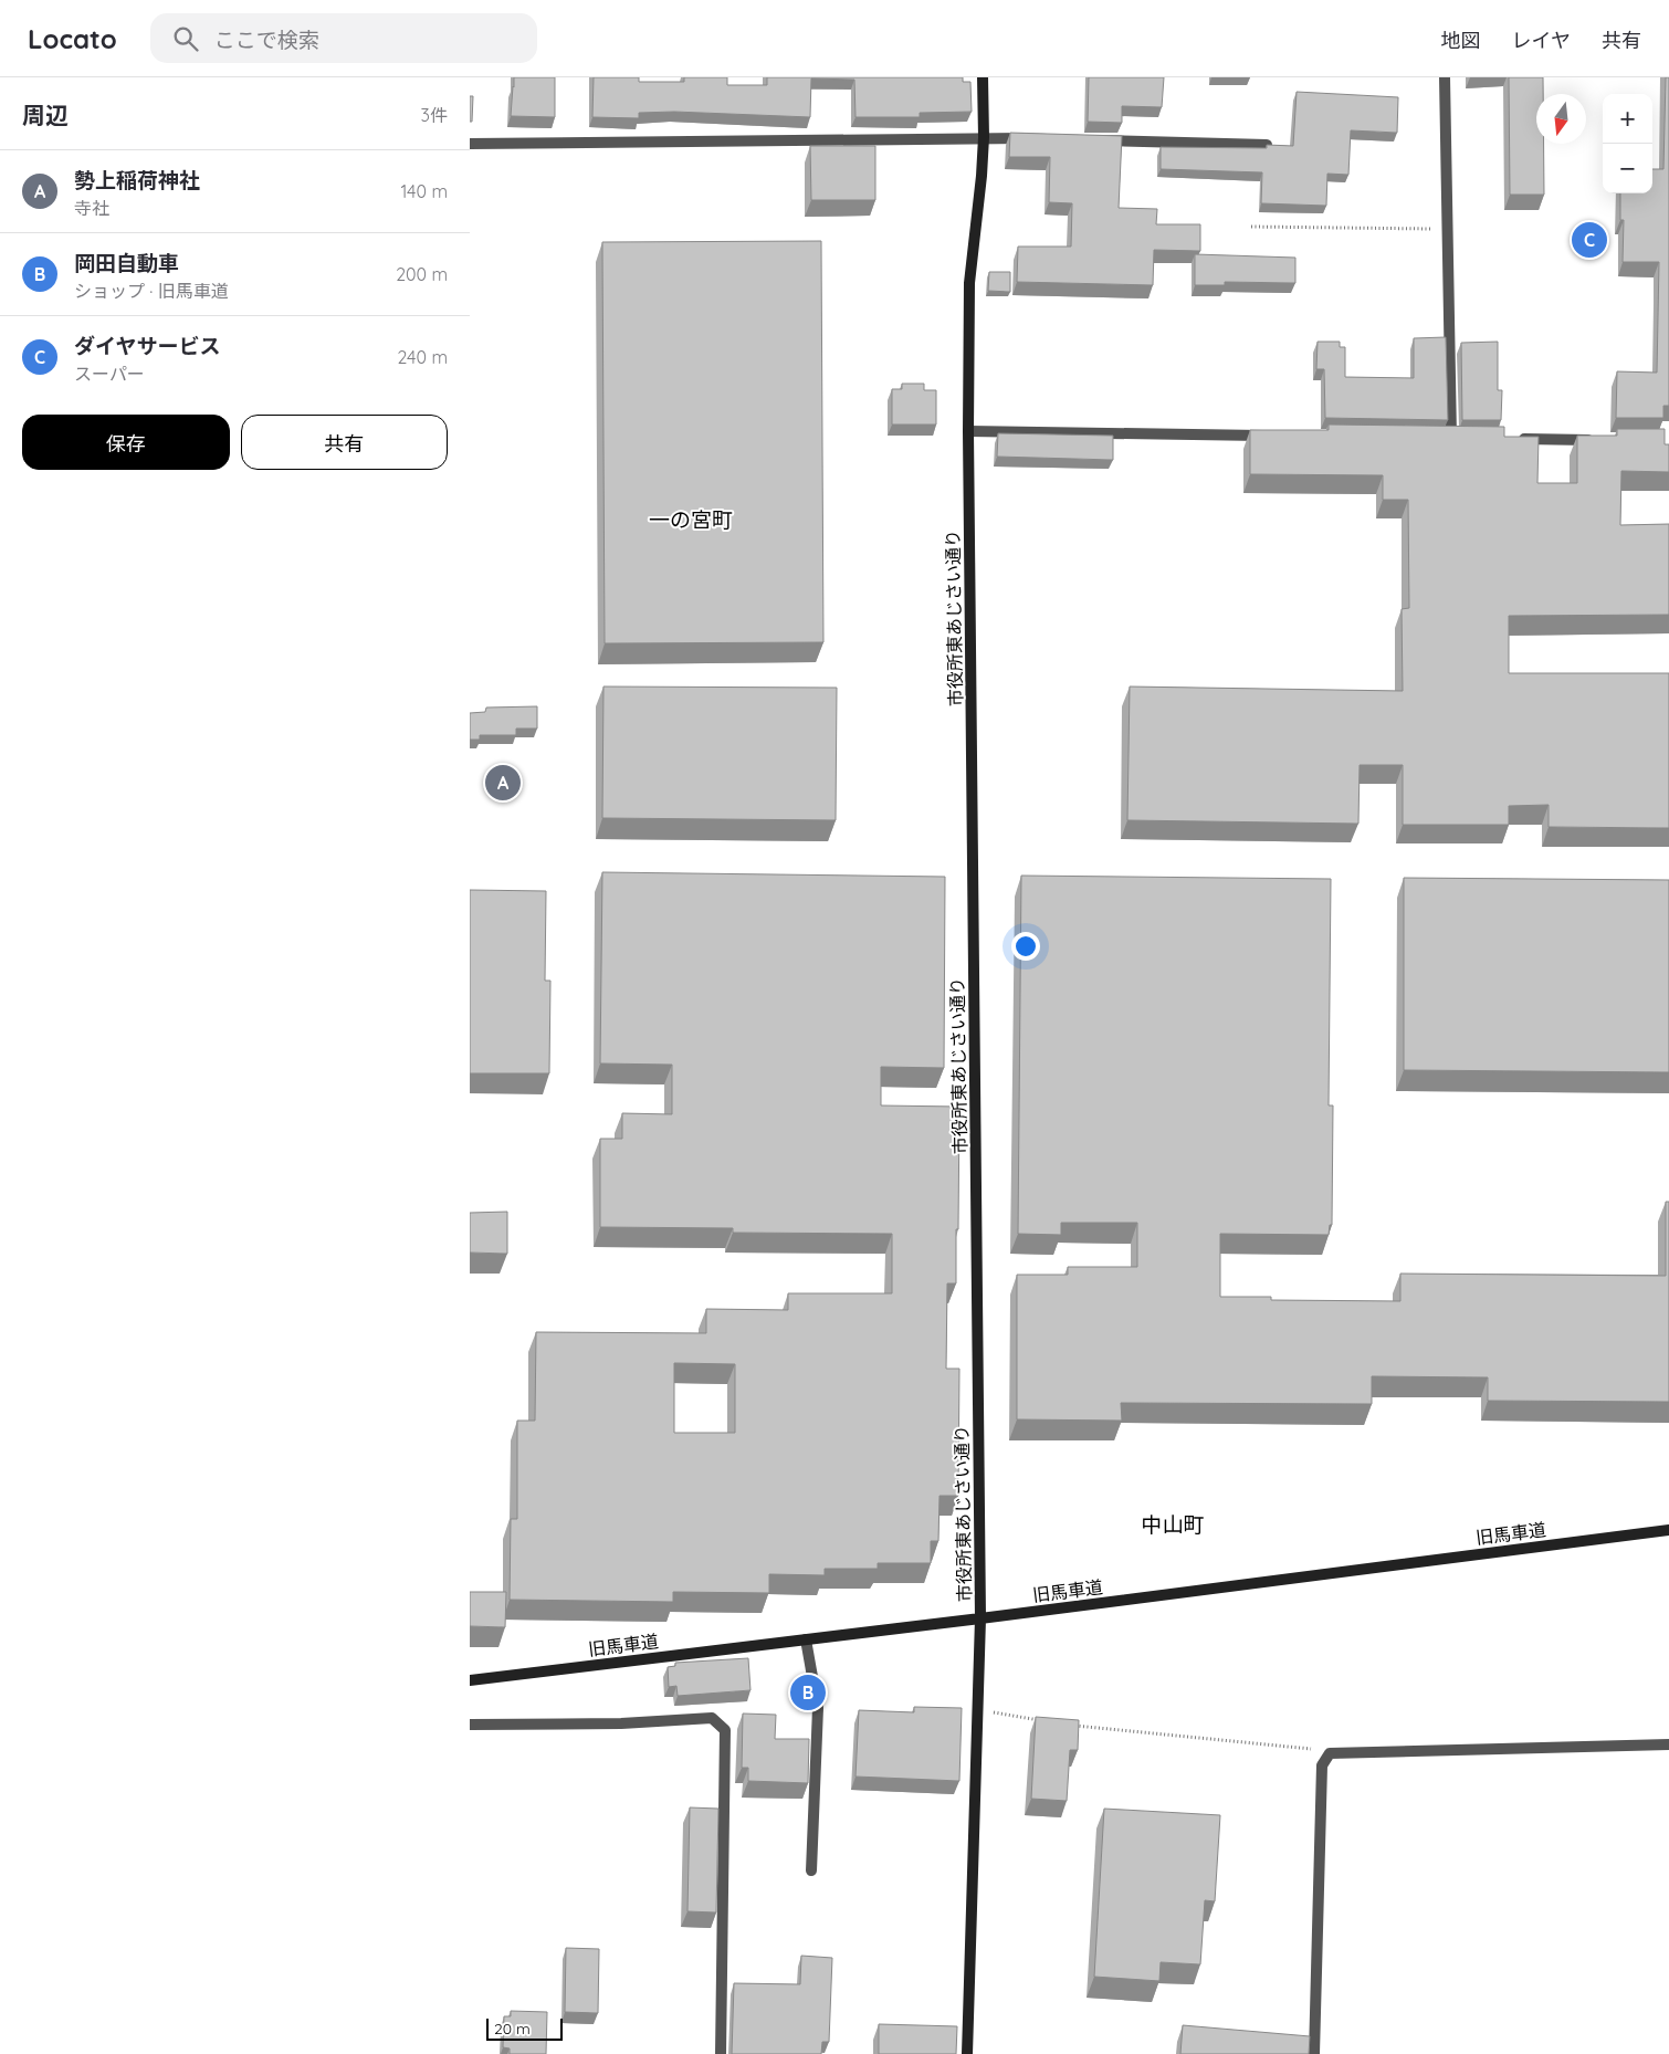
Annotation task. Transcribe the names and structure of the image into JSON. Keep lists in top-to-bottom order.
{
  "streets": {
    "street": ["市役所東あじさい通り", "旧馬車道"]
  },
  "crossings": [
    ["市役所東あじさい通り", "旧馬車道"]
  ],
  "districts": ["一の宮町", "中山町"],
  "scale_bar": "20 m",
  "north": "bottom",
  "page": {
    "header": "Locato",
    "search": "ここで検索",
    "nav": ["地図", "レイヤ", "共有"],
    "heading": ["周辺", "3件"],
    "map_buttons": ["+", "−"],
    "list": [
      {
        "mark": "A",
        "name": "勢上稲荷神社",
        "note": "寺社",
        "value": "140 m"
      },
      {
        "mark": "B",
        "name": "岡田自動車",
        "note": "ショップ · 旧馬車道",
        "value": "200 m"
      },
      {
        "mark": "C",
        "name": "ダイヤサービス",
        "note": "スーパー",
        "value": "240 m"
      }
    ],
    "pins": ["C", "A", "B"],
    "buttons": ["保存", "共有"],
    "scale": "20 m"
  }
}
